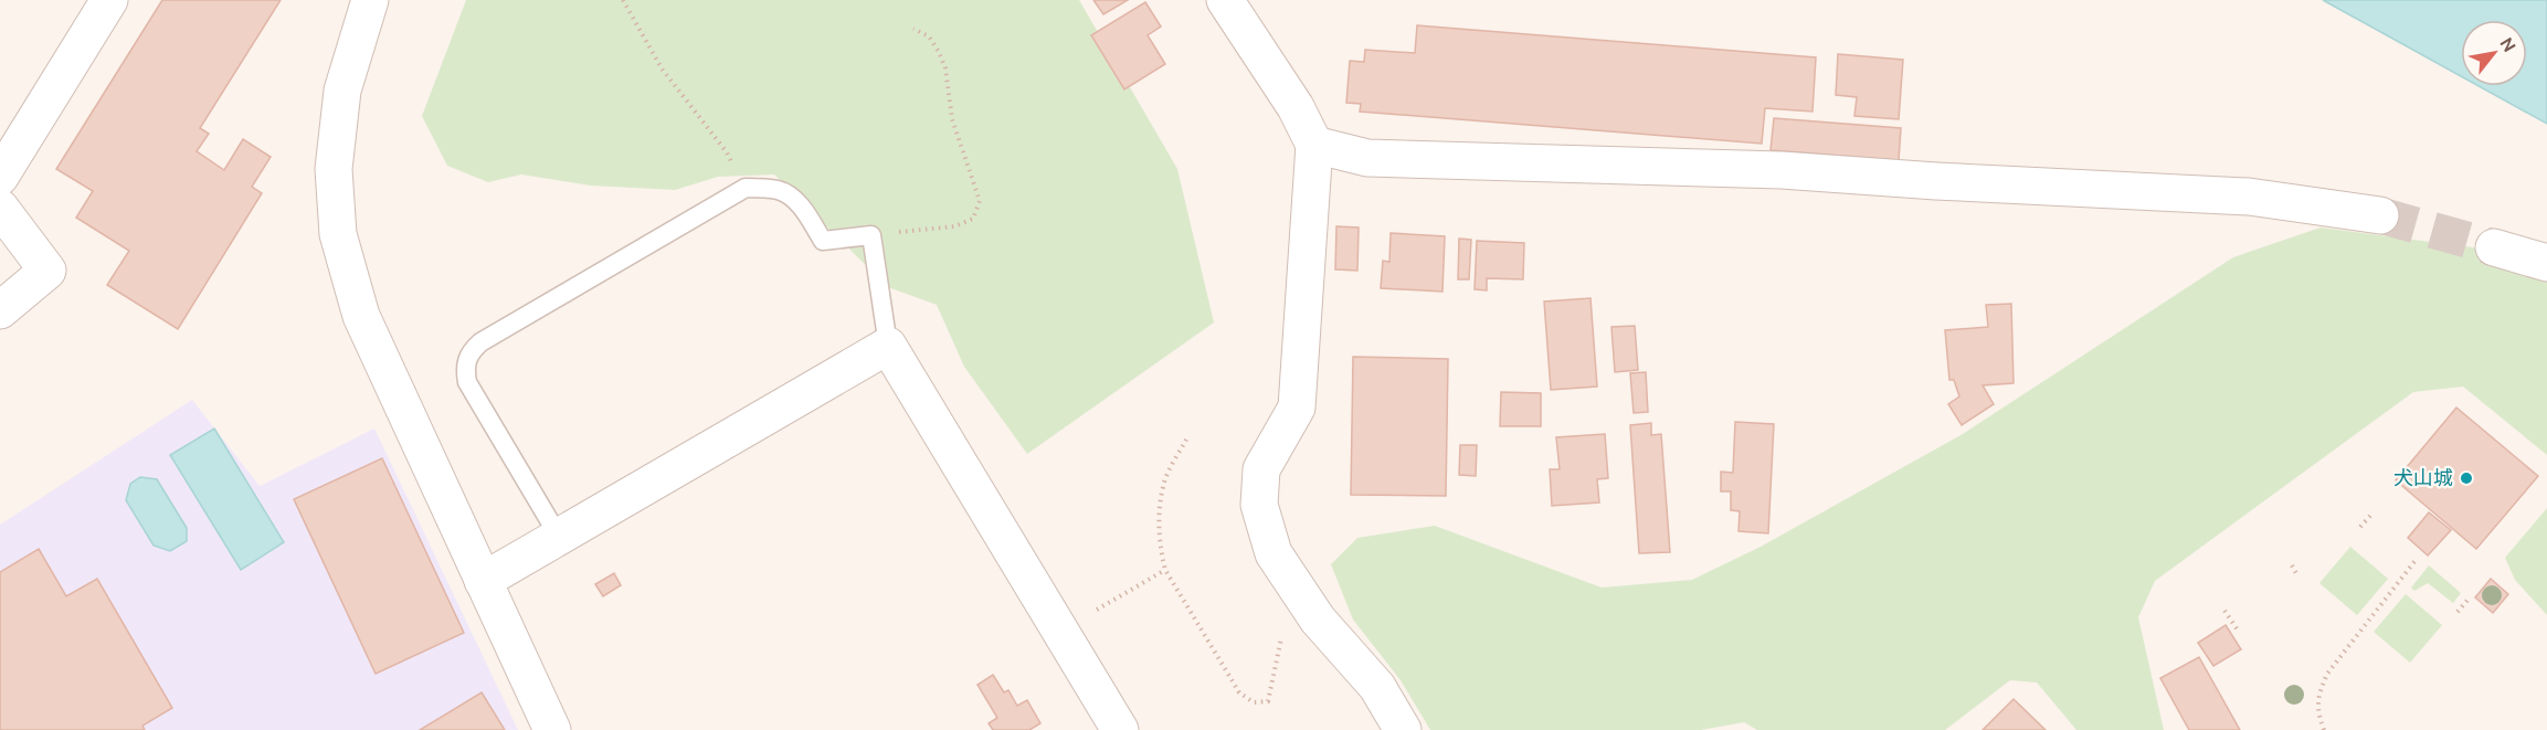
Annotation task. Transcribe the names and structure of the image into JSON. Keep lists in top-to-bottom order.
{
  "places": ["犬山城"],
  "north": "top right"
}
